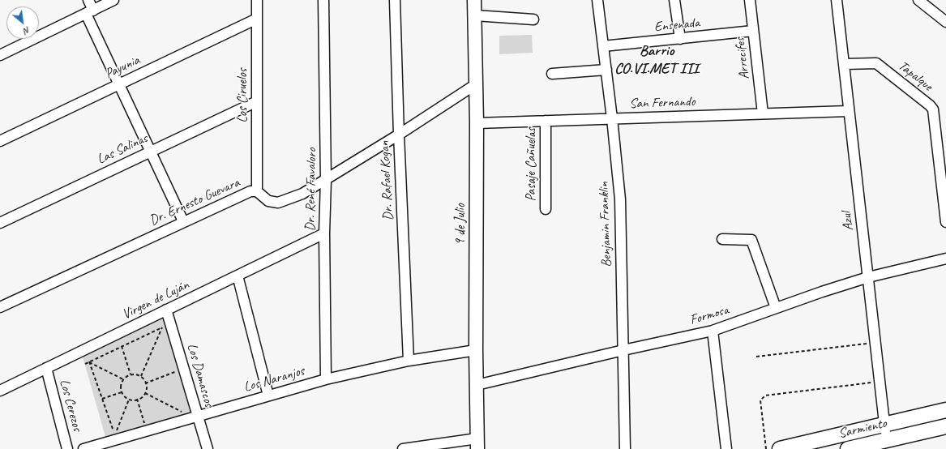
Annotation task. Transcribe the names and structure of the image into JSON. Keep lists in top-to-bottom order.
{
  "streets": {
    "main road": ["Sarmiento"],
    "street": [
      "Ensenada",
      "Arrecifes",
      "Payunia",
      "Tapalque",
      "Los Ciruelos",
      "San Fernando",
      "Las Salinas",
      "Pasaje Cañuelas",
      "Dr. Rafael Kogan",
      "Dr. René Favaloro",
      "Dr. Ernesto Guevara",
      "Azul",
      "9 de Julio",
      "Benjamin Franklin",
      "Virgen de Luján",
      "Formosa",
      "Los Damascos",
      "Los Naranjos",
      "Los Cerezos"
    ]
  },
  "crossings": [
    ["Ensenada", "Arrecifes"],
    ["Ensenada", "Benjamin Franklin"],
    ["Arrecifes", "San Fernando"],
    ["Payunia", "Los Ciruelos"],
    ["Tapalque", "Azul"],
    ["Los Ciruelos", "Las Salinas"],
    ["Los Ciruelos", "Dr. Ernesto Guevara"],
    ["San Fernando", "Pasaje Cañuelas"],
    ["San Fernando", "Azul"],
    ["San Fernando", "9 de Julio"],
    ["San Fernando", "Benjamin Franklin"],
    ["Dr. Rafael Kogan", "Dr. Ernesto Guevara"],
    ["Dr. Rafael Kogan", "Los Naranjos"],
    ["Dr. René Favaloro", "Dr. Ernesto Guevara"],
    ["Dr. René Favaloro", "Virgen de Luján"],
    ["Dr. René Favaloro", "Los Naranjos"],
    ["Dr. Ernesto Guevara", "9 de Julio"],
    ["Azul", "Formosa"],
    ["Azul", "Sarmiento"],
    ["9 de Julio", "Formosa"],
    ["9 de Julio", "Los Naranjos"],
    ["Benjamin Franklin", "Formosa"],
    ["Virgen de Luján", "Los Damascos"],
    ["Virgen de Luján", "Los Cerezos"],
    ["Los Damascos", "Los Naranjos"]
  ],
  "districts": ["Barrio CO.VI.MET III"],
  "north": "bottom right"
}
